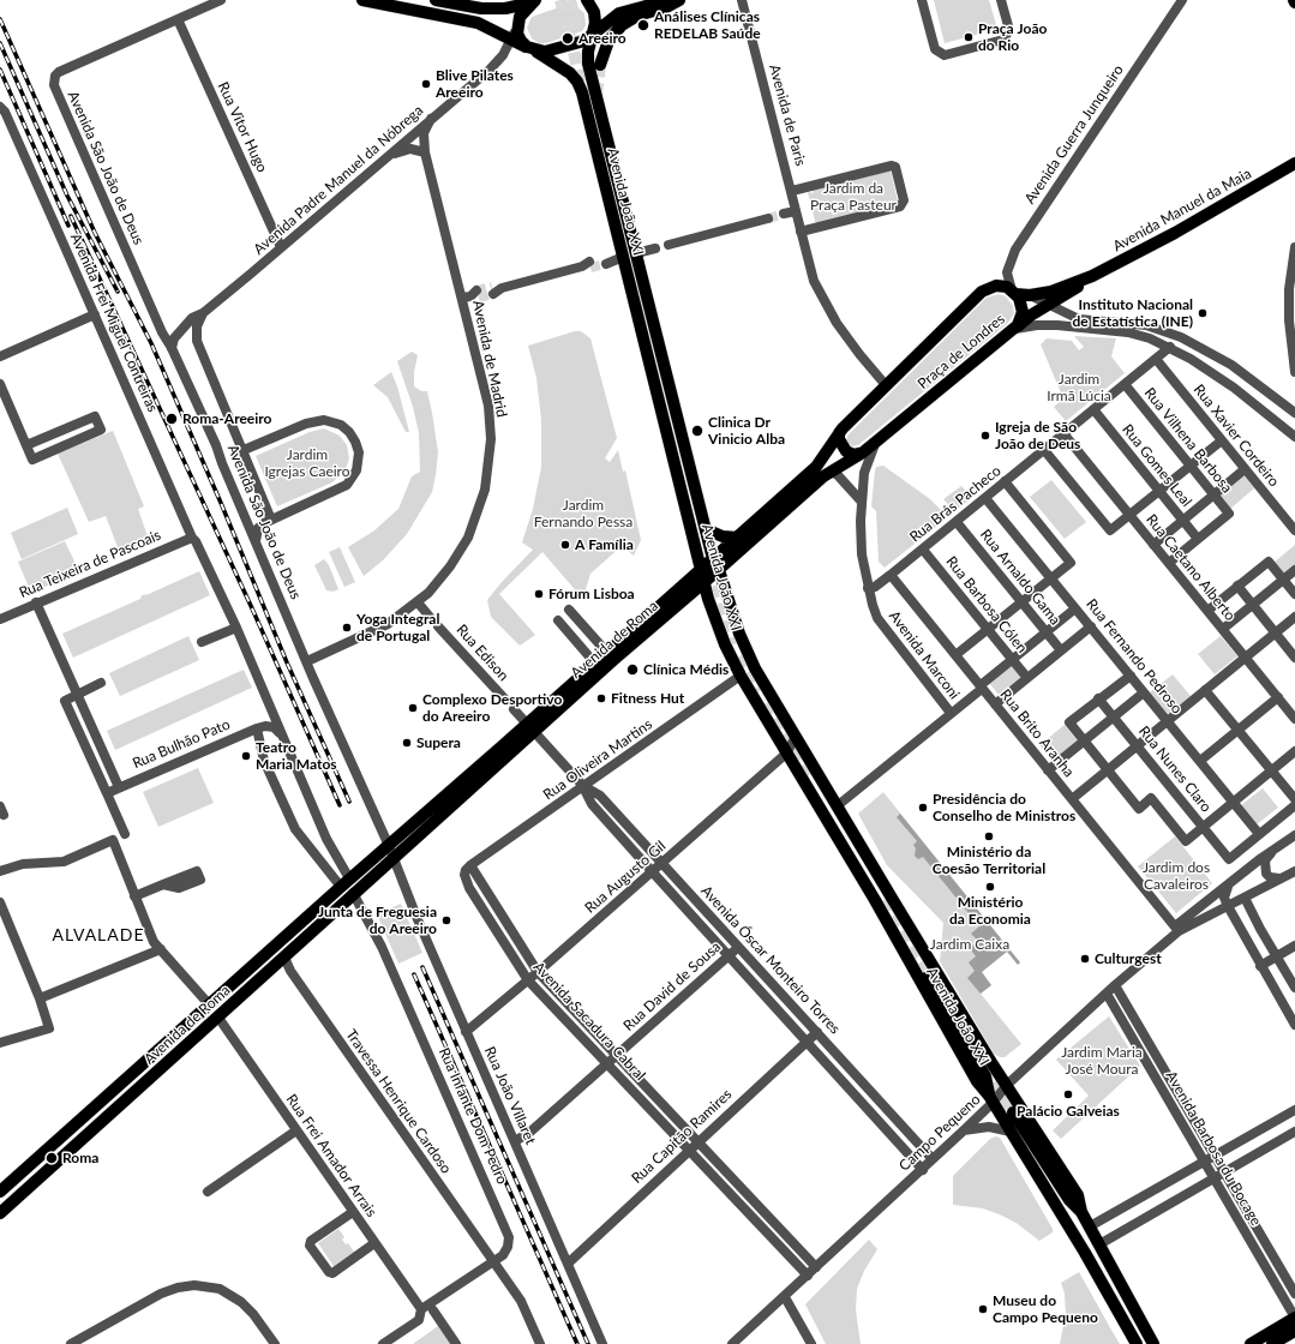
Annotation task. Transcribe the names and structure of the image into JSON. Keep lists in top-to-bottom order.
{
  "streets": {
    "main road": [
      "Avenida João XXI",
      "Avenida Manuel da Maia",
      "Praça de Londres",
      "Avenida de Roma",
      "Campo Pequeno"
    ],
    "street": [
      "Avenida de Paris",
      "Rua Vitor Hugo",
      "Avenida Guerra Junqueiro",
      "Avenida São João de Deus",
      "Avenida Padre Manuel da Nóbrega",
      "Avenida Frei Miguel Contreiras",
      "Avenida de Madrid",
      "Rua Xavier Cordeiro",
      "Rua Vilhena Barbosa",
      "Rua Gomes Leal",
      "Rua Brás Pacheco",
      "Rua Teixeira de Pascoais",
      "Rua Caetano Alberto",
      "Rua Arnaldo Gama",
      "Rua Barbosa Cólen",
      "Rua Edison",
      "Avenida Marconi",
      "Rua Fernando Pedroso",
      "Rua Brito Aranha",
      "Rua Bulhão Pato",
      "Rua Oliveira Martins",
      "Rua Nunes Claro",
      "Rua Augusto Gil",
      "Avenida Óscar Monteiro Torres",
      "Rua David de Sousa",
      "Avenida Sacadura Cabral",
      "Rua João Villaret",
      "Travessa Henrique Cardoso",
      "Rua Infante Dom Pedro",
      "Rua Capitão Ramires",
      "Avenida Barbosa du Bocage",
      "Rua Frei Amador Arrais"
    ]
  },
  "crossings": [
    ["Avenida de Paris", "Praça de Londres"],
    ["Rua Vitor Hugo", "Avenida São João de Deus"],
    ["Rua Vitor Hugo", "Avenida Padre Manuel da Nóbrega"],
    ["Avenida Guerra Junqueiro", "Avenida Manuel da Maia"],
    ["Avenida Guerra Junqueiro", "Praça de Londres"],
    ["Avenida São João de Deus", "Avenida Padre Manuel da Nóbrega"],
    ["Avenida São João de Deus", "Avenida de Madrid"],
    ["Avenida São João de Deus", "Avenida de Roma"],
    ["Avenida Padre Manuel da Nóbrega", "Avenida João XXI"],
    ["Avenida Padre Manuel da Nóbrega", "Avenida de Madrid"],
    ["Avenida João XXI", "Avenida de Roma"],
    ["Avenida João XXI", "Rua Oliveira Martins"],
    ["Avenida João XXI", "Rua Augusto Gil"],
    ["Avenida João XXI", "Campo Pequeno"],
    ["Avenida Manuel da Maia", "Praça de Londres"],
    ["Avenida Frei Miguel Contreiras", "Rua Teixeira de Pascoais"],
    ["Avenida Frei Miguel Contreiras", "Avenida de Roma"],
    ["Praça de Londres", "Avenida de Roma"],
    ["Praça de Londres", "Avenida Marconi"],
    ["Rua Xavier Cordeiro", "Rua Brás Pacheco"],
    ["Rua Vilhena Barbosa", "Rua Gomes Leal"],
    ["Rua Vilhena Barbosa", "Rua Brás Pacheco"],
    ["Rua Gomes Leal", "Rua Brás Pacheco"],
    ["Rua Brás Pacheco", "Rua Caetano Alberto"],
    ["Rua Brás Pacheco", "Rua Arnaldo Gama"],
    ["Rua Brás Pacheco", "Rua Barbosa Cólen"],
    ["Rua Brás Pacheco", "Avenida Marconi"],
    ["Rua Brás Pacheco", "Rua Fernando Pedroso"],
    ["Rua Brás Pacheco", "Rua Brito Aranha"],
    ["Avenida de Roma", "Avenida Óscar Monteiro Torres"],
    ["Avenida de Roma", "Rua João Villaret"],
    ["Avenida de Roma", "Travessa Henrique Cardoso"],
    ["Avenida de Roma", "Rua Infante Dom Pedro"],
    ["Avenida de Roma", "Rua Frei Amador Arrais"],
    ["Rua Fernando Pedroso", "Rua Nunes Claro"],
    ["Rua Oliveira Martins", "Avenida Óscar Monteiro Torres"],
    ["Rua Oliveira Martins", "Avenida Sacadura Cabral"],
    ["Rua Augusto Gil", "Avenida Óscar Monteiro Torres"],
    ["Rua Augusto Gil", "Avenida Sacadura Cabral"],
    ["Rua Augusto Gil", "Rua João Villaret"],
    ["Avenida Óscar Monteiro Torres", "Rua David de Sousa"],
    ["Avenida Óscar Monteiro Torres", "Campo Pequeno"],
    ["Avenida Óscar Monteiro Torres", "Rua Capitão Ramires"],
    ["Rua David de Sousa", "Avenida Sacadura Cabral"],
    ["Rua David de Sousa", "Rua João Villaret"],
    ["Avenida Sacadura Cabral", "Campo Pequeno"],
    ["Avenida Sacadura Cabral", "Rua Capitão Ramires"],
    ["Rua João Villaret", "Rua Capitão Ramires"],
    ["Travessa Henrique Cardoso", "Rua Infante Dom Pedro"],
    ["Rua Infante Dom Pedro", "Rua Frei Amador Arrais"]
  ],
  "districts": ["ALVALADE"],
  "parks": [
    "Jardim da Praça Pasteur",
    "Jardim Irmã Lúcia",
    "Jardim Igrejas Caeiro",
    "Jardim Fernando Pessa",
    "Jardim dos Cavaleiros",
    "Jardim Caixa",
    "Jardim Maria José Moura"
  ],
  "places": [
    "Análises Clínicas REDELAB Saúde",
    "Praça João do Rio",
    "Areeiro",
    "Blive Pilates Areeiro",
    "Instituto Nacional de Estatística (INE)",
    "Roma-Areeiro",
    "Clinica Dr Vinicio Alba",
    "Igreja de São João de Deus",
    "A Família",
    "Fórum Lisboa",
    "Yoga Integral de Portugal",
    "Clínica Médis",
    "Fitness Hut",
    "Complexo Desportivo do Areeiro",
    "Supera",
    "Teatro Maria Matos",
    "Presidência do Conselho de Ministros",
    "Ministério da Coesão Territorial",
    "Ministério da Economia",
    "Junta de Freguesia do Areeiro",
    "Culturgest",
    "Palácio Galveias",
    "Roma",
    "Museu do Campo Pequeno"
  ]
}
